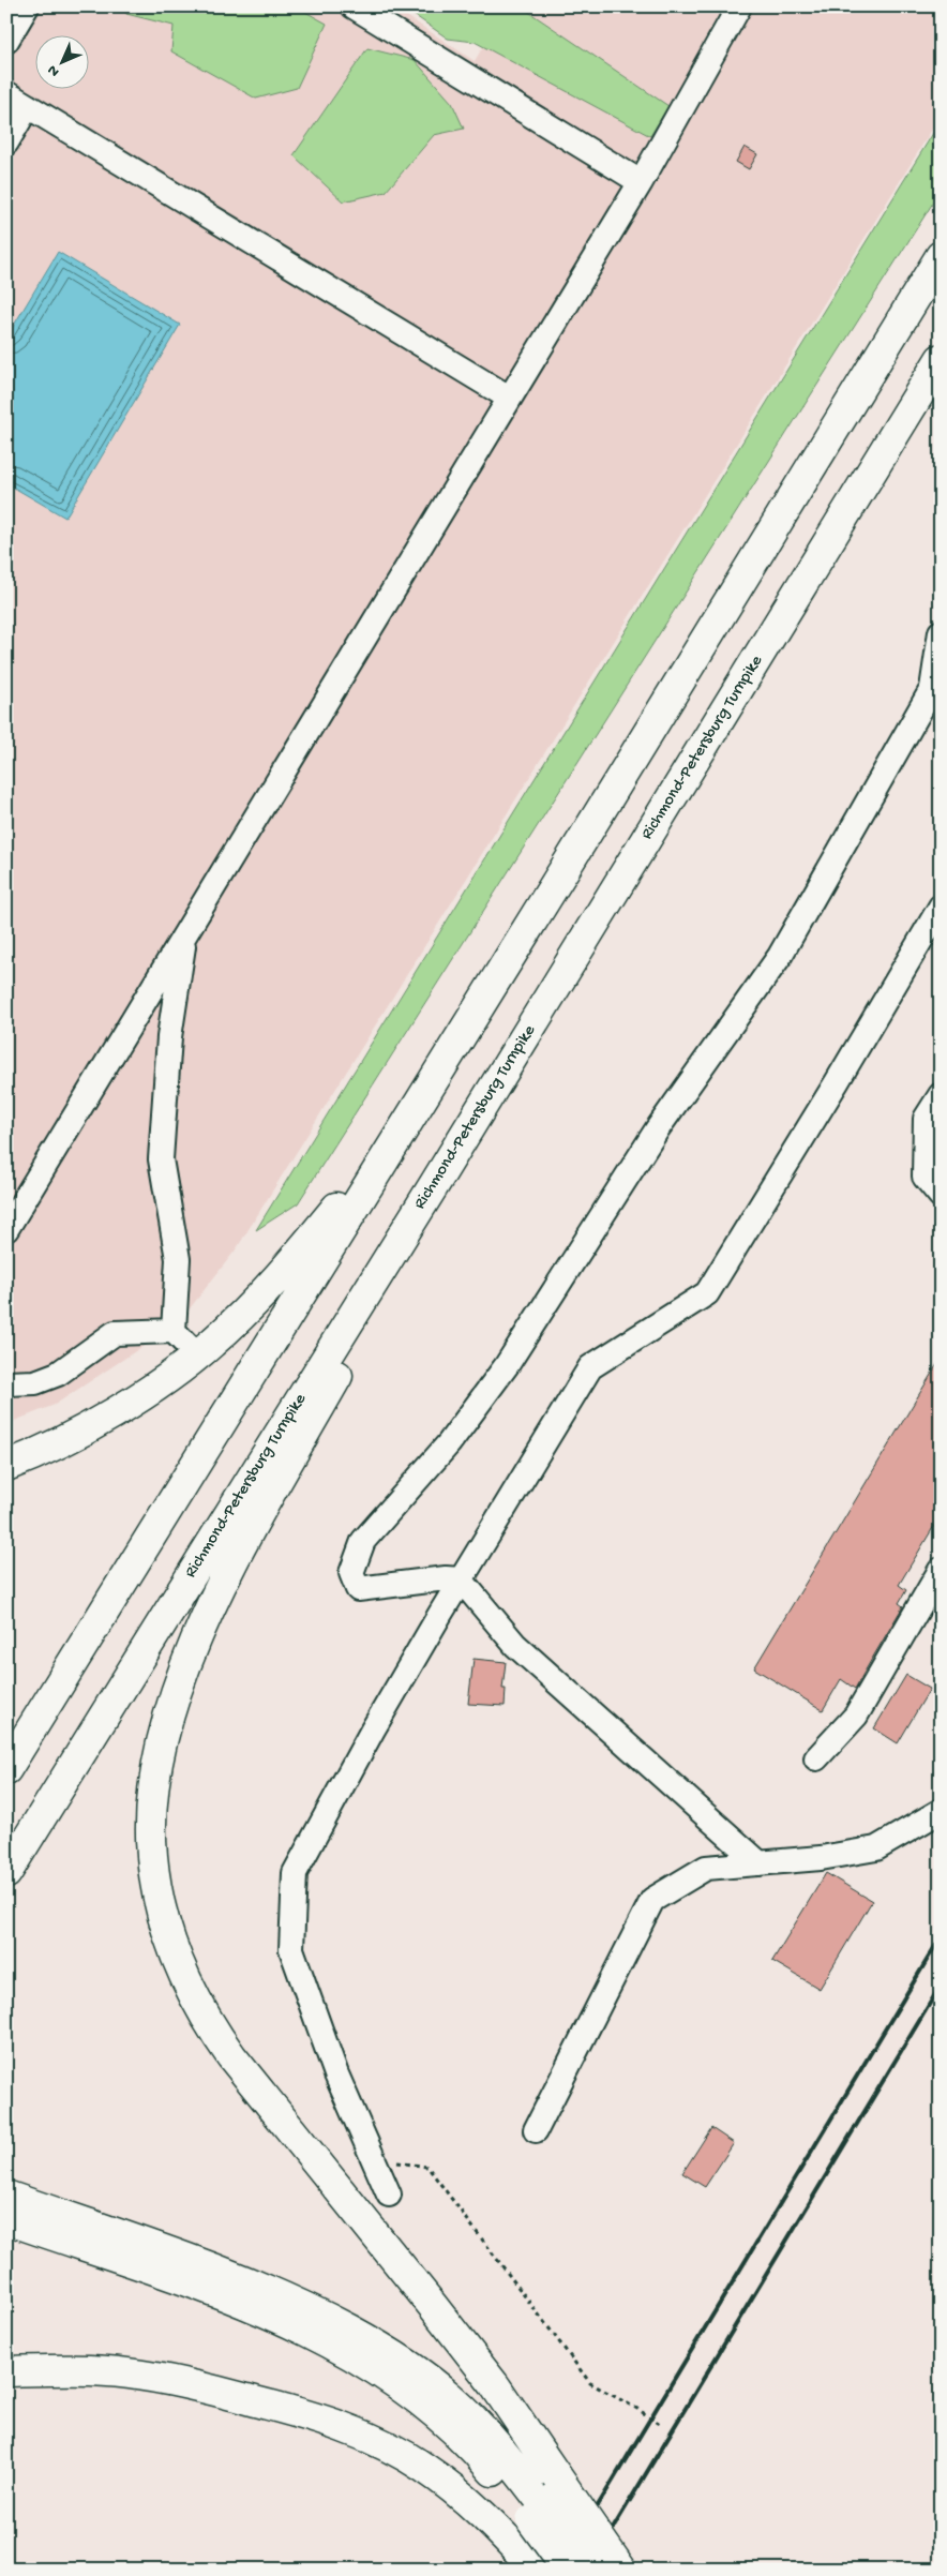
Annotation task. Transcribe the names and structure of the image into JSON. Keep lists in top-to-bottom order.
{
  "streets": {
    "highway": ["Richmond-Petersburg Turnpike"]
  },
  "north": "bottom left"
}
